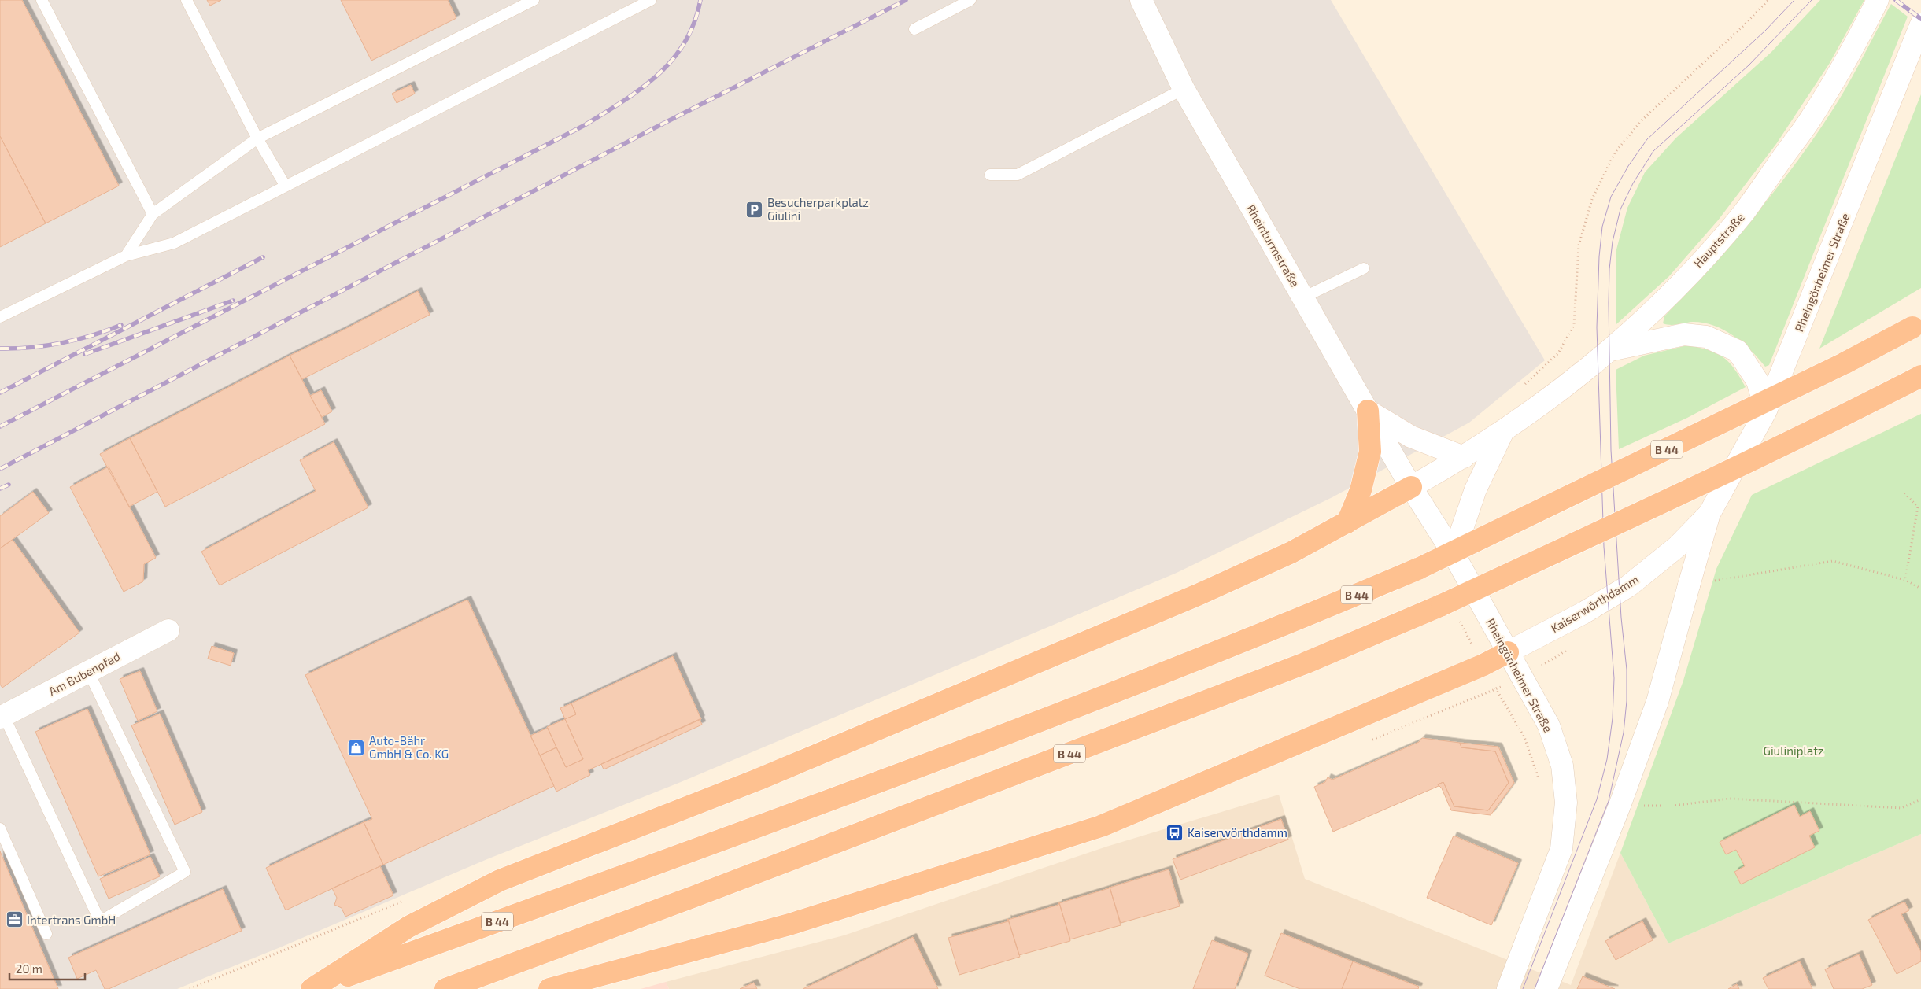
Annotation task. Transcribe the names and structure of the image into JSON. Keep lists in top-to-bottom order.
{
  "streets": {
    "highway": ["B 44"],
    "main road": [
      "Hauptstraße",
      "Rheinturmstraße",
      "Rheingönheimer Straße",
      "Kaiserwörthdamm",
      "Am Bubenpfad"
    ]
  },
  "crossings": [
    ["Rheinturmstraße", "Rheingönheimer Straße"],
    ["Rheingönheimer Straße", "Kaiserwörthdamm"]
  ],
  "parks": ["Giuliniplatz"],
  "places": {
    "parking": ["Besucherparkplatz Giulini"],
    "shop": ["Auto-Bähr GmbH & Co. KG"],
    "bus stop": ["Kaiserwörthdamm"],
    "office": ["Intertrans GmbH"]
  },
  "scale_bar": "20 m"
}
